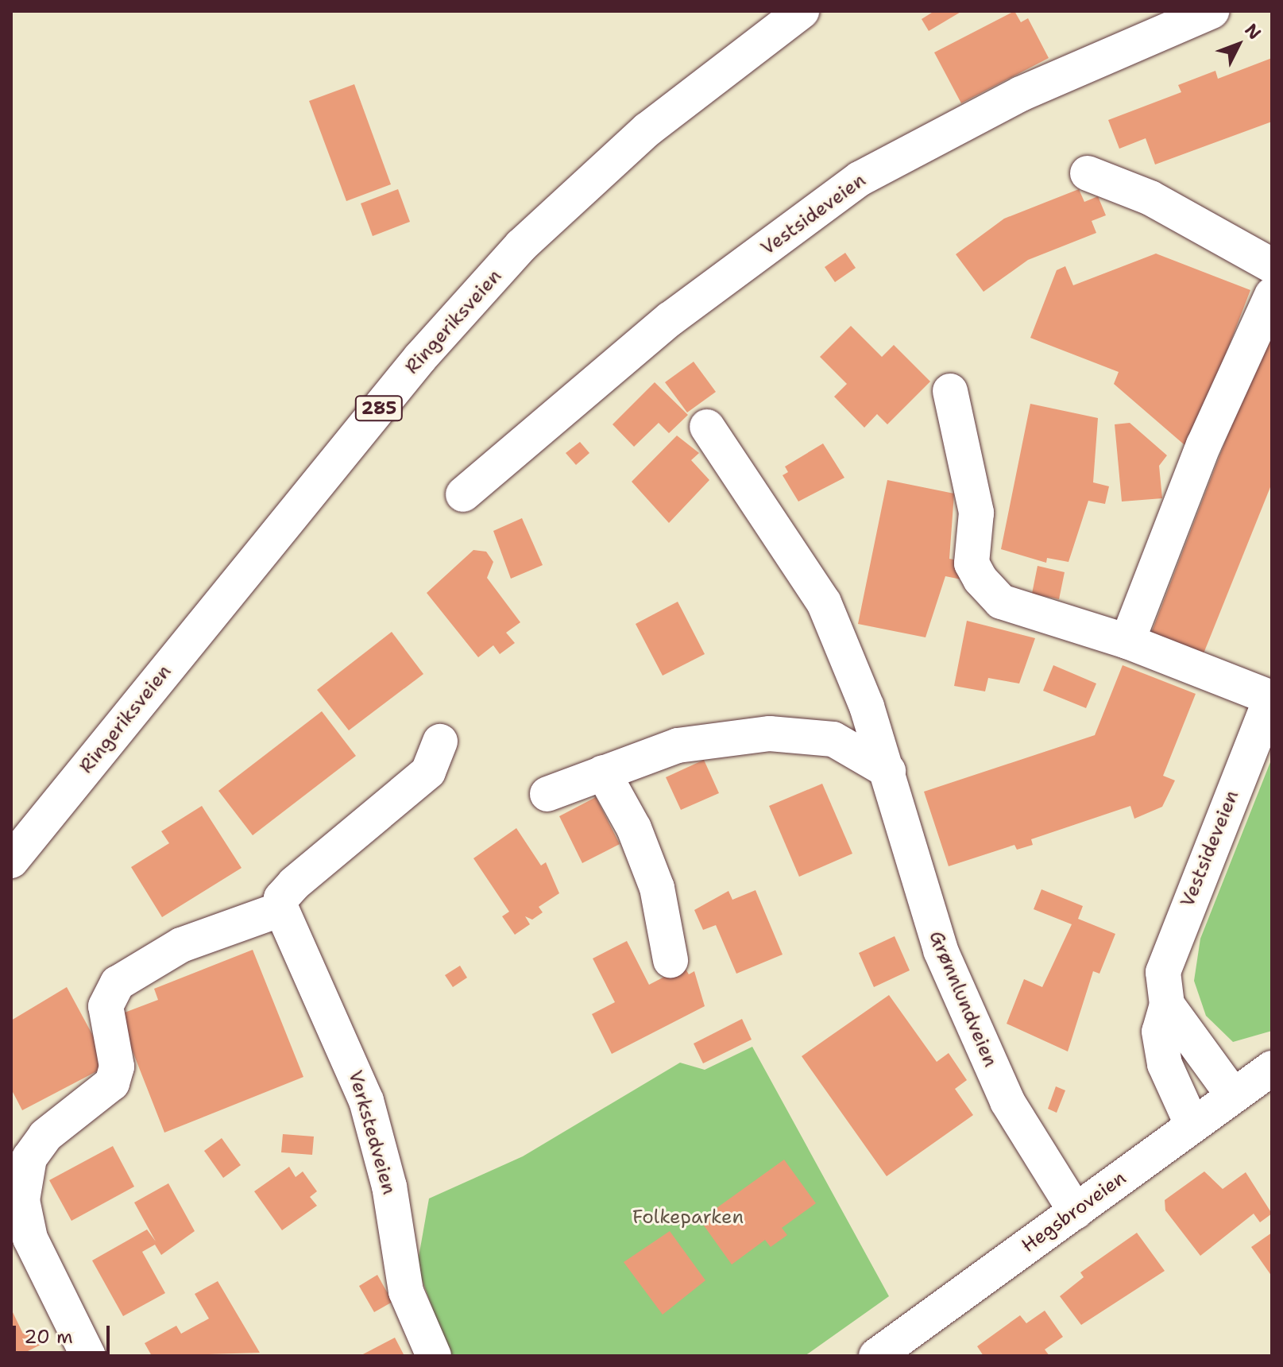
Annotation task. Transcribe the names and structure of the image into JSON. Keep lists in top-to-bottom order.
{
  "streets": {
    "street": [
      "Vestsideveien",
      "Ringeriksveien",
      "285",
      "Grønnlundveien",
      "Verkstedveien",
      "Hegsbroveien"
    ]
  },
  "crossings": [
    ["Vestsideveien", "Hegsbroveien"],
    ["Grønnlundveien", "Hegsbroveien"]
  ],
  "parks": ["Folkeparken"],
  "scale_bar": "20 m",
  "north": "top right"
}
